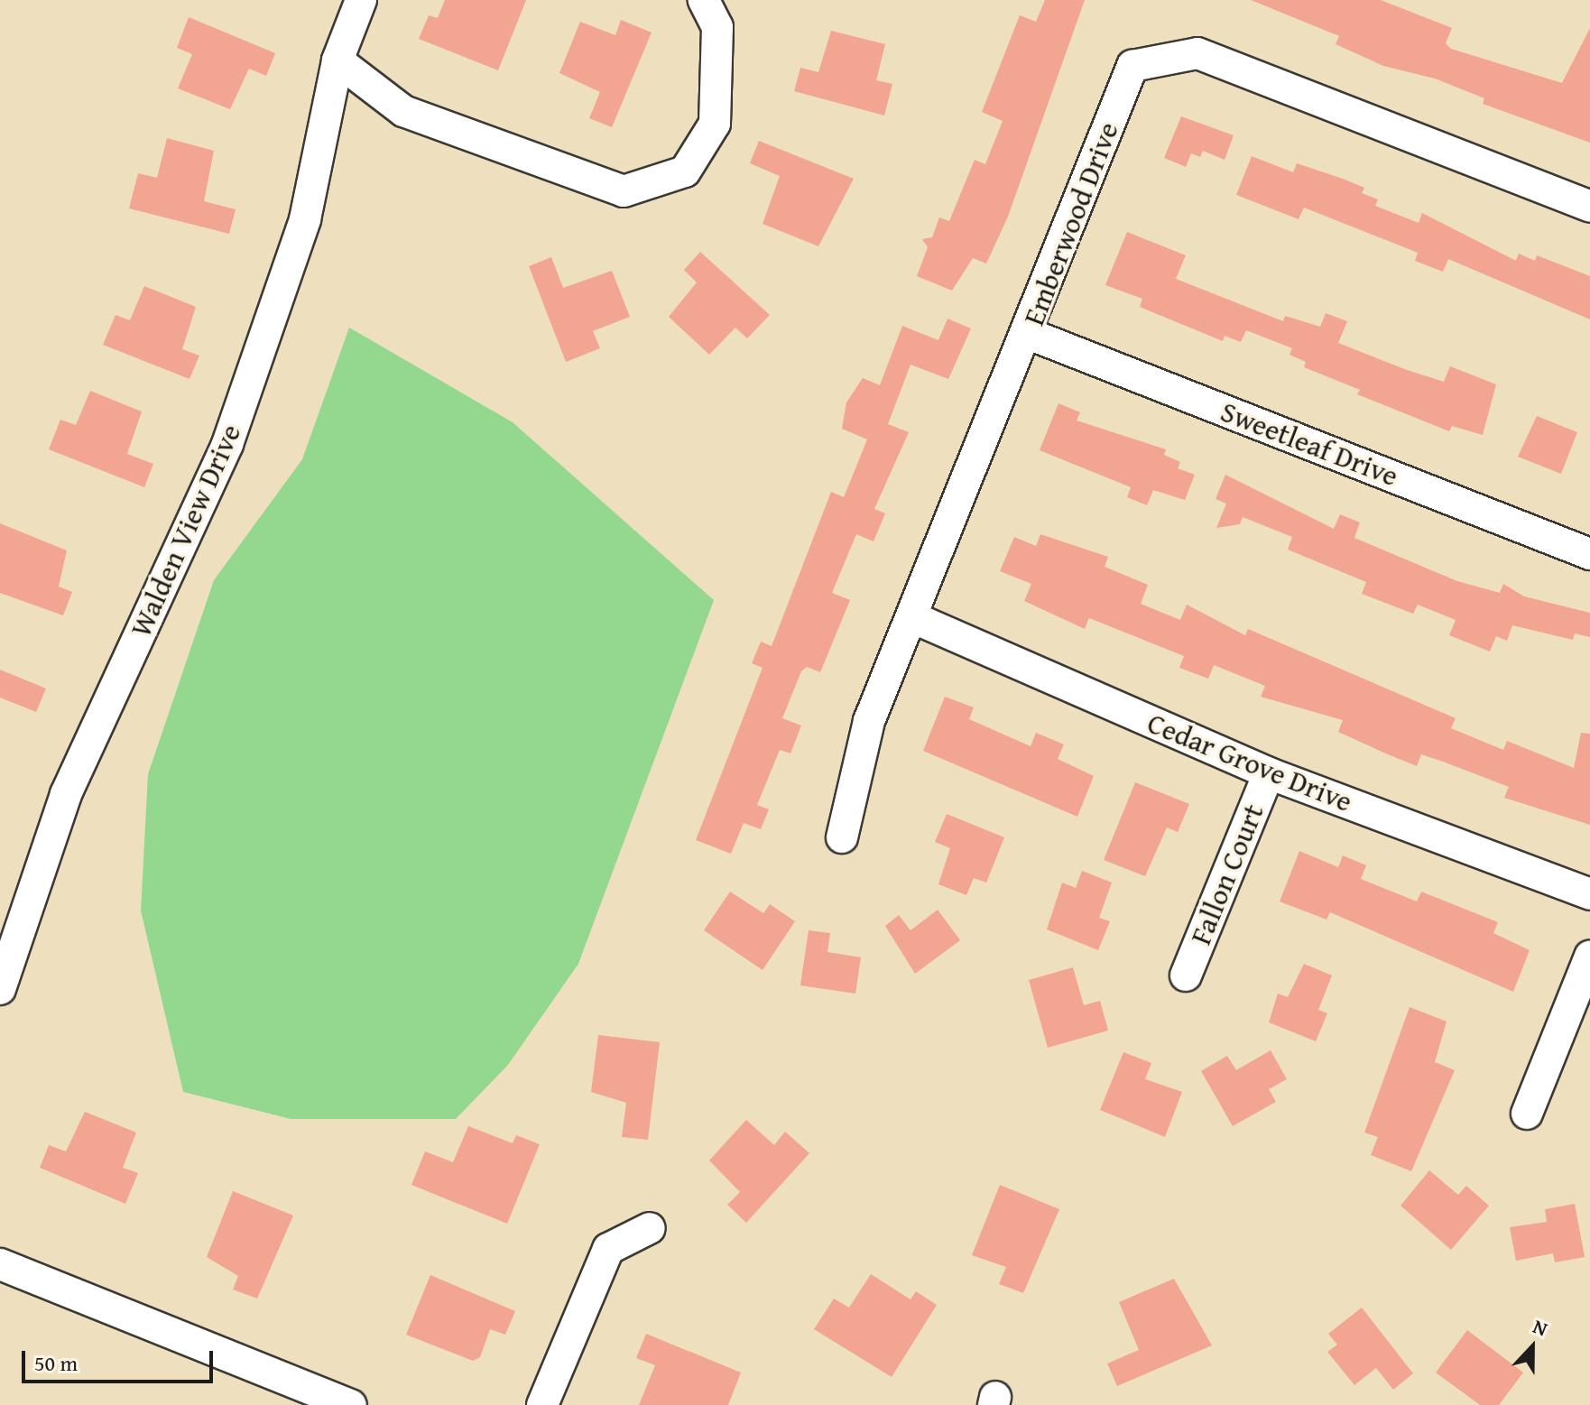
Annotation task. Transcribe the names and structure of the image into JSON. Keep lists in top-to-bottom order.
{
  "streets": {
    "street": [
      "Emberwood Drive",
      "Sweetleaf Drive",
      "Walden View Drive",
      "Cedar Grove Drive",
      "Fallon Court"
    ]
  },
  "crossings": [
    ["Emberwood Drive", "Sweetleaf Drive"],
    ["Emberwood Drive", "Cedar Grove Drive"],
    ["Cedar Grove Drive", "Fallon Court"]
  ],
  "scale_bar": "50 m",
  "north": "top"
}
